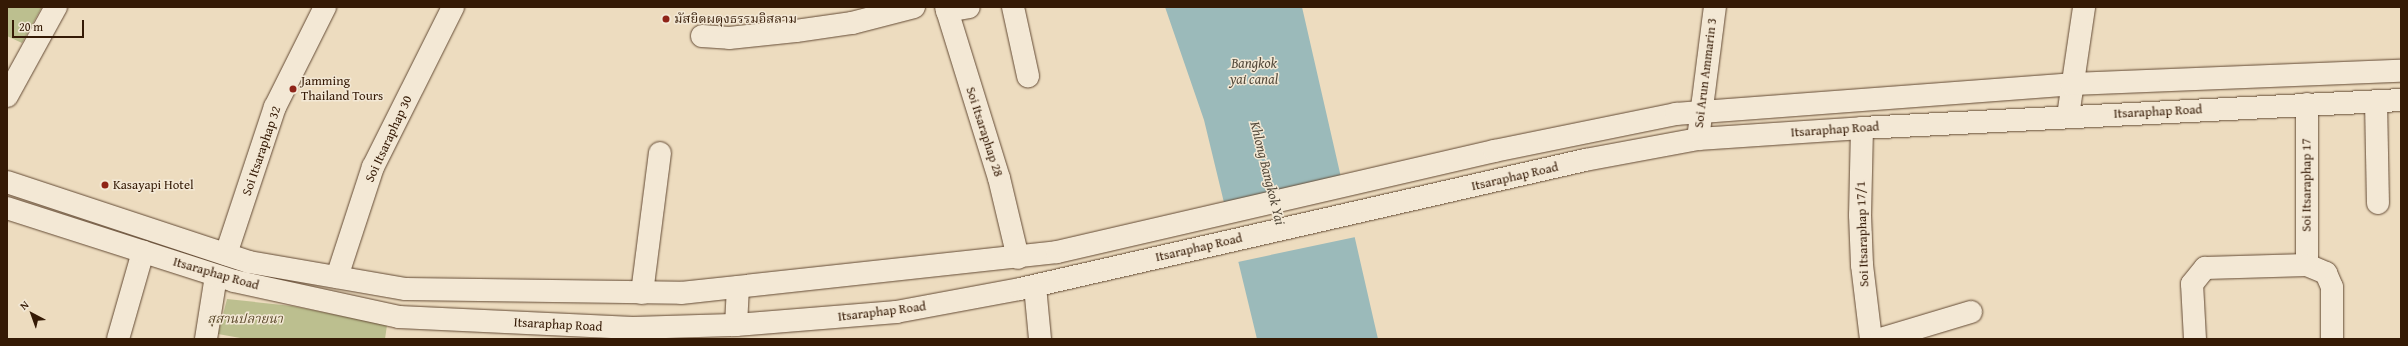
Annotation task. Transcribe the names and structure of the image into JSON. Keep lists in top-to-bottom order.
{
  "streets": {
    "main road": [
      "Soi Arun Ammarin 3",
      "Itsaraphap Road",
      "Soi Itsaraphap 28",
      "Soi Itsaraphap 30",
      "Soi Itsaraphap 32",
      "Soi Itsaraphap 17",
      "Soi Itsaraphap 17/1"
    ]
  },
  "crossings": [
    ["Soi Arun Ammarin 3", "Itsaraphap Road"],
    ["Itsaraphap Road", "Soi Itsaraphap 17"],
    ["Itsaraphap Road", "Soi Itsaraphap 17/1"]
  ],
  "water": ["Bangkok yai canal", "Khlong Bangkok Yai"],
  "parks": ["สุสานปลายนา"],
  "places": ["มัสยิดผดุงธรรมอิสลาม", "Jamming Thailand Tours", "Kasayapi Hotel"],
  "scale_bar": "20 m",
  "north": "top left"
}
